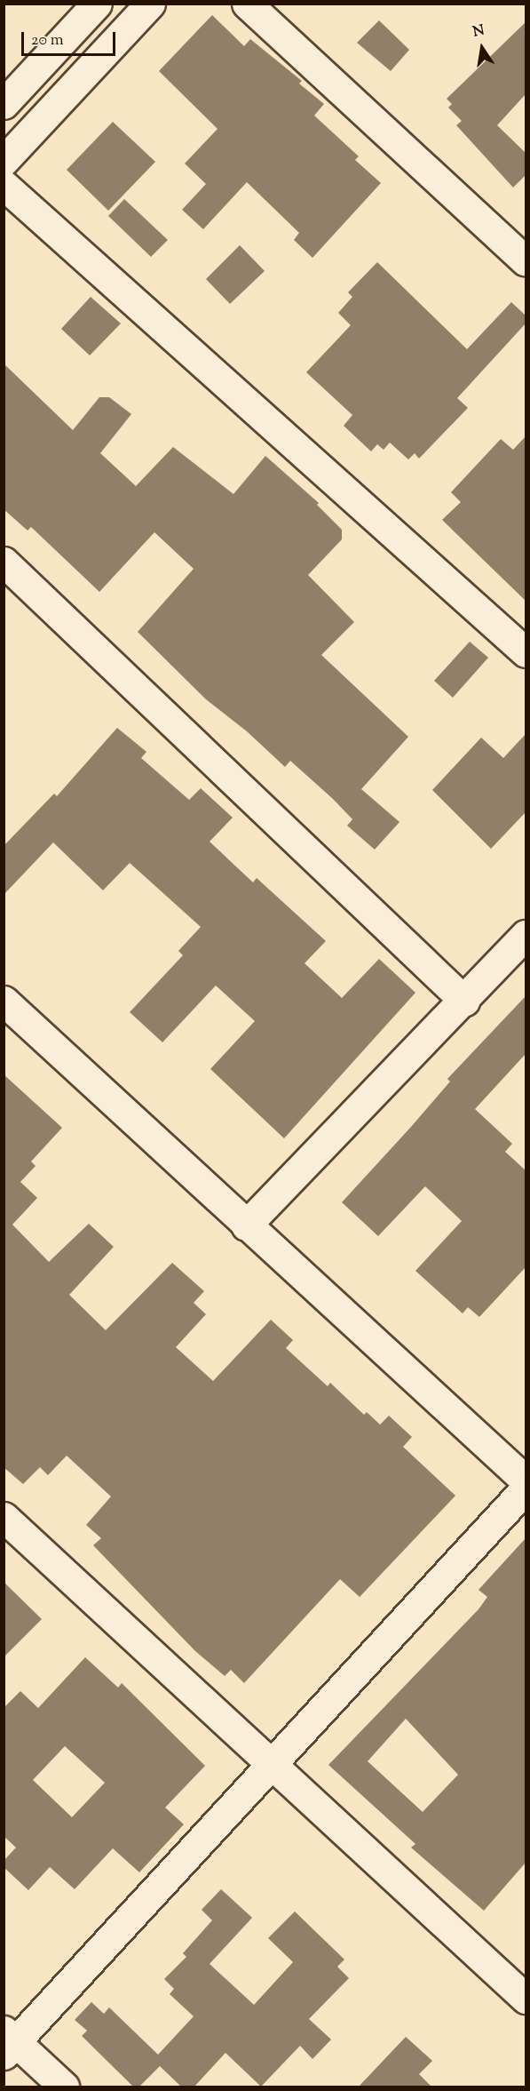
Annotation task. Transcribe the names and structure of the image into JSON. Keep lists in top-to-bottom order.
{
  "scale_bar": "20 m",
  "north": "top"
}
